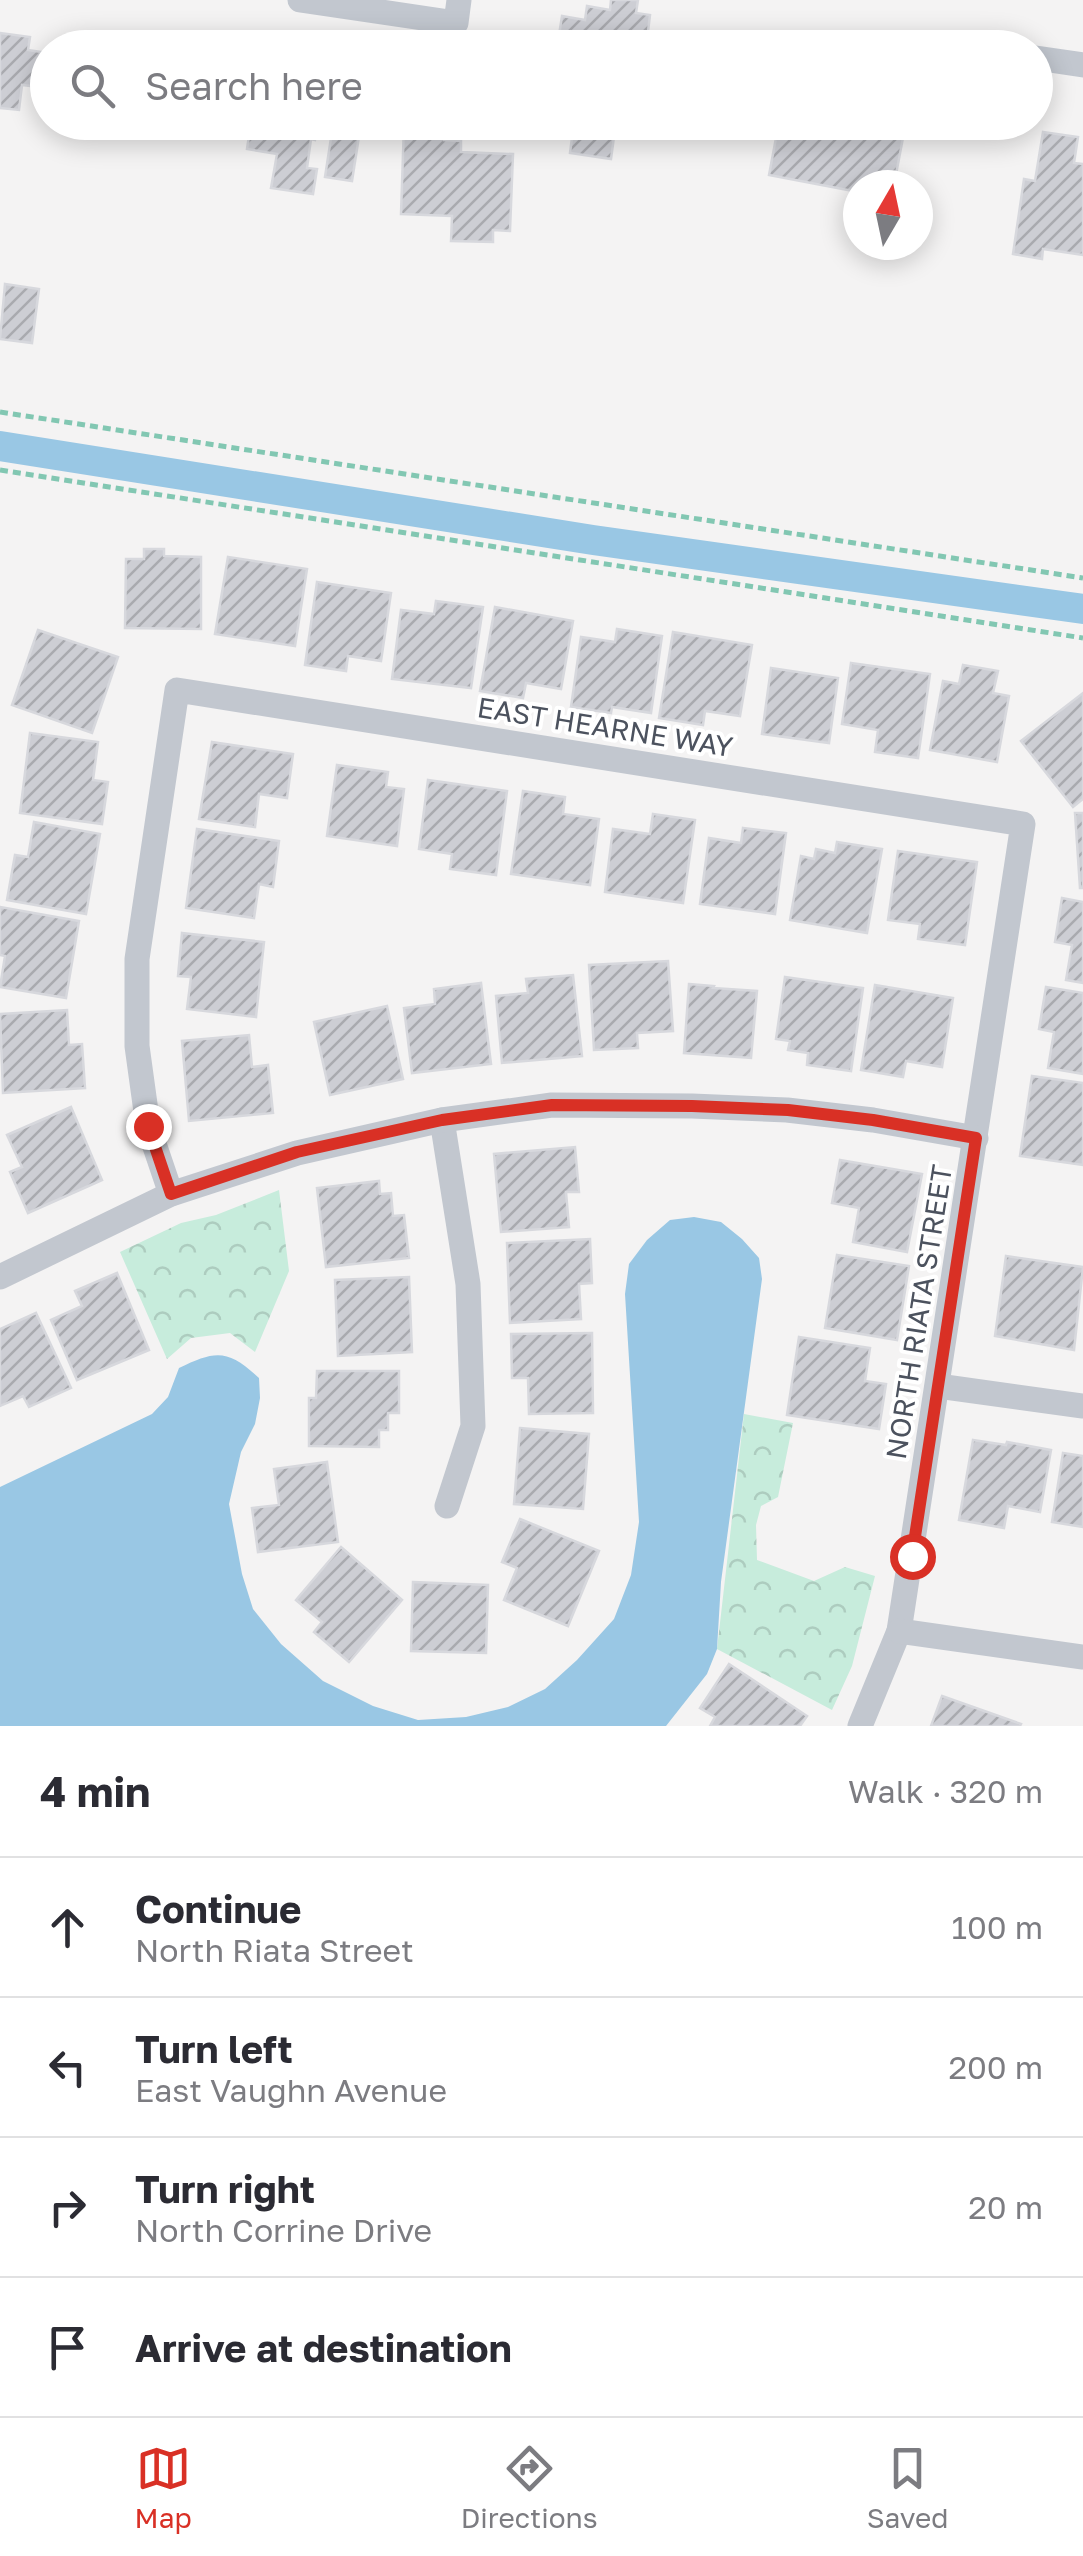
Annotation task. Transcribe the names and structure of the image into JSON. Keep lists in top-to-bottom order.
{
  "streets": {
    "street": ["EAST HEARNE WAY", "NORTH RIATA STREET"]
  },
  "crossings": [
    ["EAST HEARNE WAY", "NORTH RIATA STREET"]
  ],
  "north": "top",
  "page": {
    "search": "Search here",
    "heading": ["4 min", "Walk · 320 m"],
    "list": [
      ["Continue", "North Riata Street", "100 m"],
      ["Turn left", "East Vaughn Avenue", "200 m"],
      ["Turn right", "North Corrine Drive", "20 m"],
      "Arrive at destination"
    ],
    "nav": ["Map", "Directions", "Saved"]
  }
}
